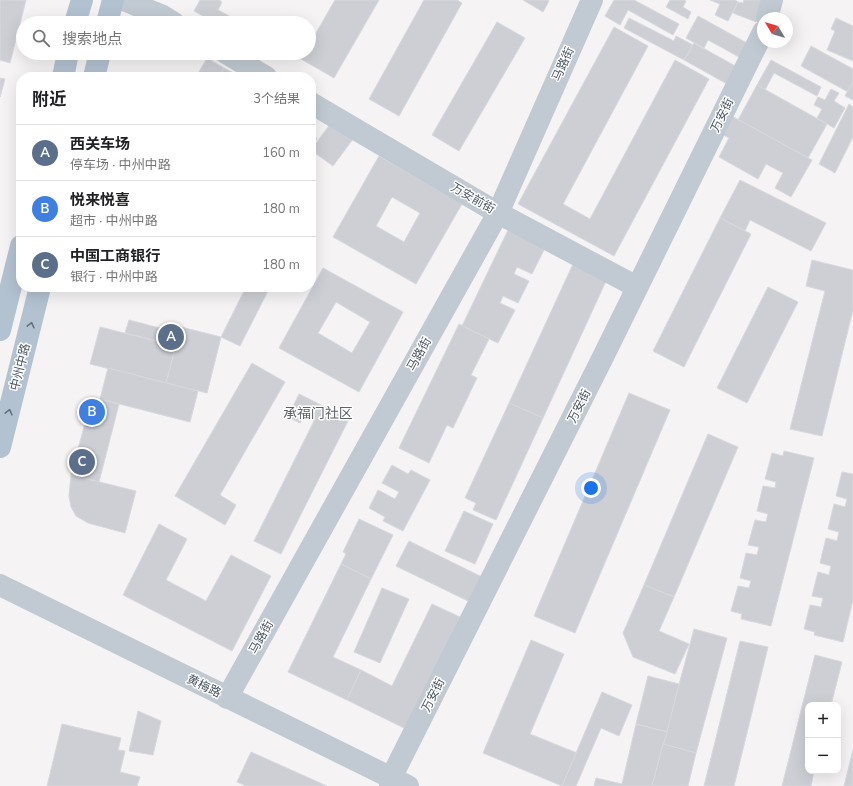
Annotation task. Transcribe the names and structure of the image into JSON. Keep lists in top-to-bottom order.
{
  "streets": {
    "main road": ["中州中路"],
    "street": [
      "马路街",
      "万安街",
      "万安前街",
      "黄梅路"
    ]
  },
  "crossings": [
    ["马路街", "万安前街"],
    ["马路街", "黄梅路"],
    ["万安街", "万安前街"],
    ["万安街", "黄梅路"]
  ],
  "one_way": ["中州中路"],
  "districts": ["承福门社区"],
  "north": "top left",
  "page": {
    "search": "搜索地点",
    "heading": ["附近", "3个结果"],
    "list": [
      {
        "mark": "A",
        "name": "西关车场",
        "note": "停车场 · 中州中路",
        "value": "160 m"
      },
      {
        "mark": "B",
        "name": "悦来悦喜",
        "note": "超市 · 中州中路",
        "value": "180 m"
      },
      {
        "mark": "C",
        "name": "中国工商银行",
        "note": "银行 · 中州中路",
        "value": "180 m"
      }
    ],
    "pins": ["A", "B", "C"],
    "map_buttons": ["+", "−"]
  }
}
